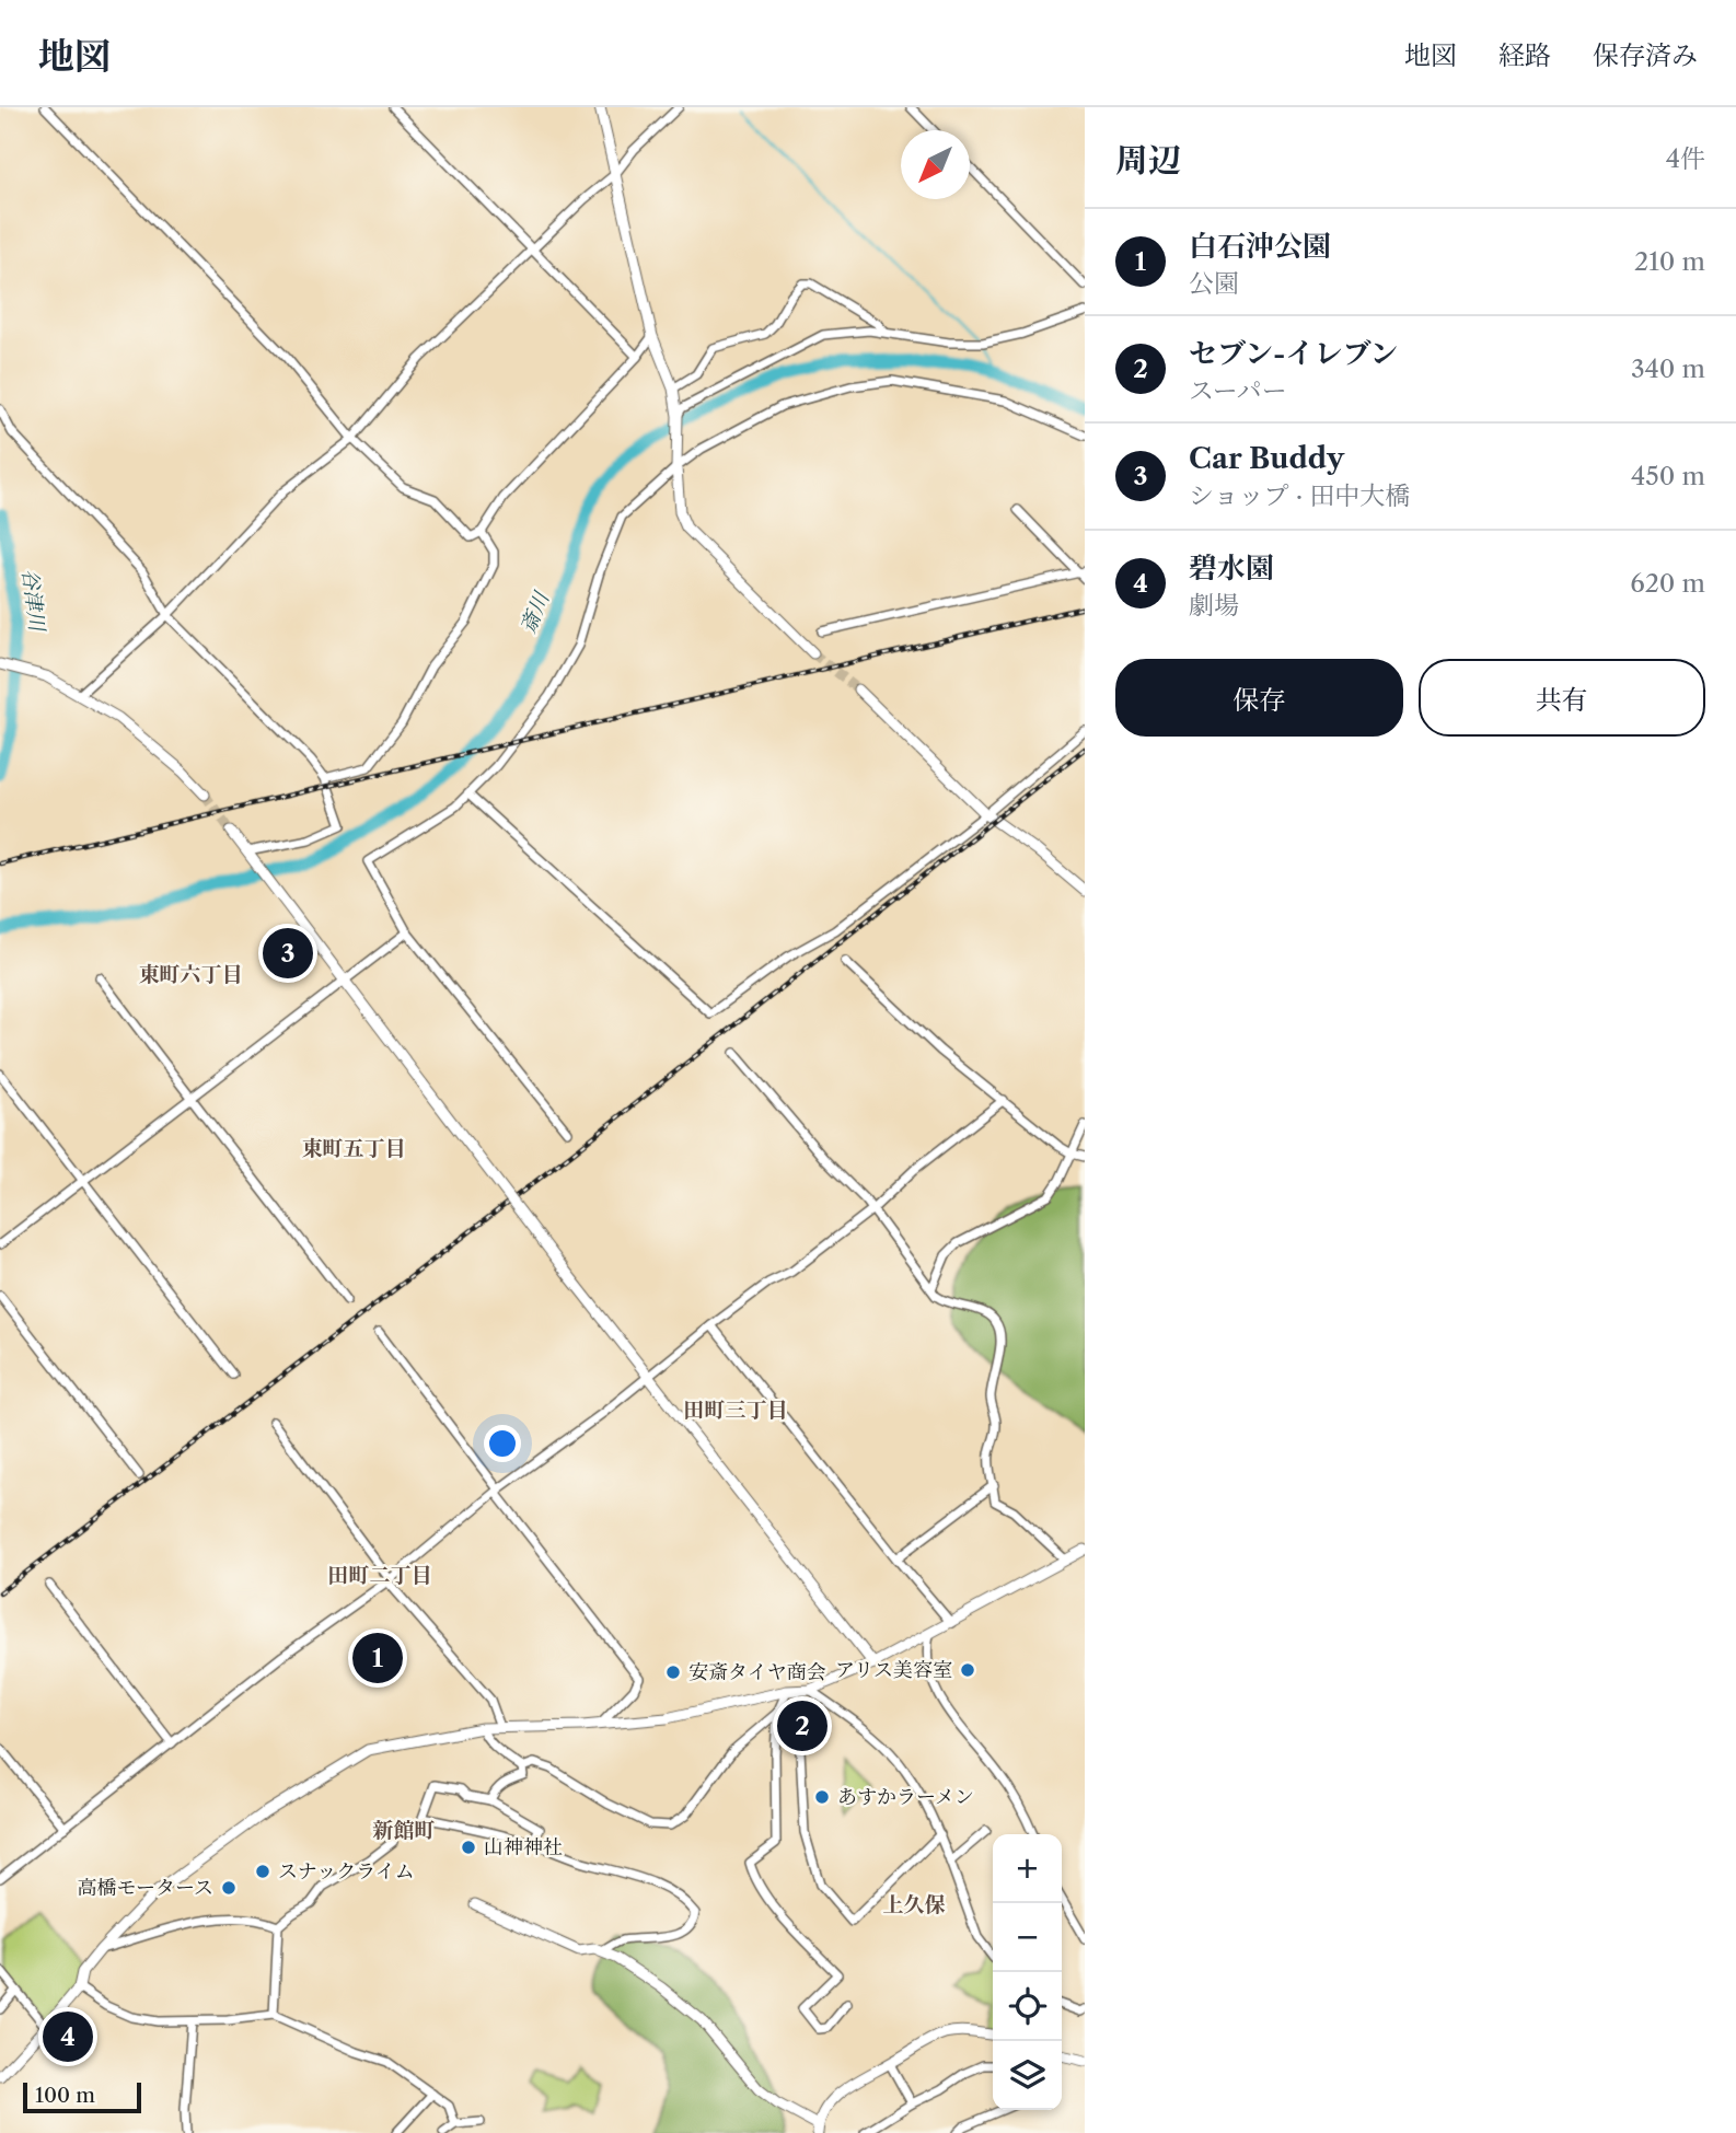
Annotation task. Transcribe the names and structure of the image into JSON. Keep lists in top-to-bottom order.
{
  "districts": [
    "東町六丁目",
    "東町五丁目",
    "田町三丁目",
    "田町二丁目",
    "新館町",
    "上久保"
  ],
  "water": ["谷津川", "斎川"],
  "places": [
    "アリス美容室",
    "安斎タイヤ商会",
    "あすかラーメン",
    "山神神社",
    "スナックライム",
    "高橋モータース"
  ],
  "scale_bar": "100 m",
  "north": "bottom left",
  "page": {
    "header": "地図",
    "nav": ["地図", "経路", "保存済み"],
    "heading": ["周辺", "4件"],
    "list": [
      {
        "mark": "1",
        "name": "白石沖公園",
        "note": "公園",
        "value": "210 m"
      },
      {
        "mark": "2",
        "name": "セブン-イレブン",
        "note": "スーパー",
        "value": "340 m"
      },
      {
        "mark": "3",
        "name": "Car Buddy",
        "note": "ショップ · 田中大橋",
        "value": "450 m"
      },
      {
        "mark": "4",
        "name": "碧水園",
        "note": "劇場",
        "value": "620 m"
      }
    ],
    "buttons": ["保存", "共有"],
    "pins": [
      "3",
      "1",
      "2",
      "4"
    ],
    "map_buttons": ["+", "−"],
    "scale": "100 m"
  }
}
